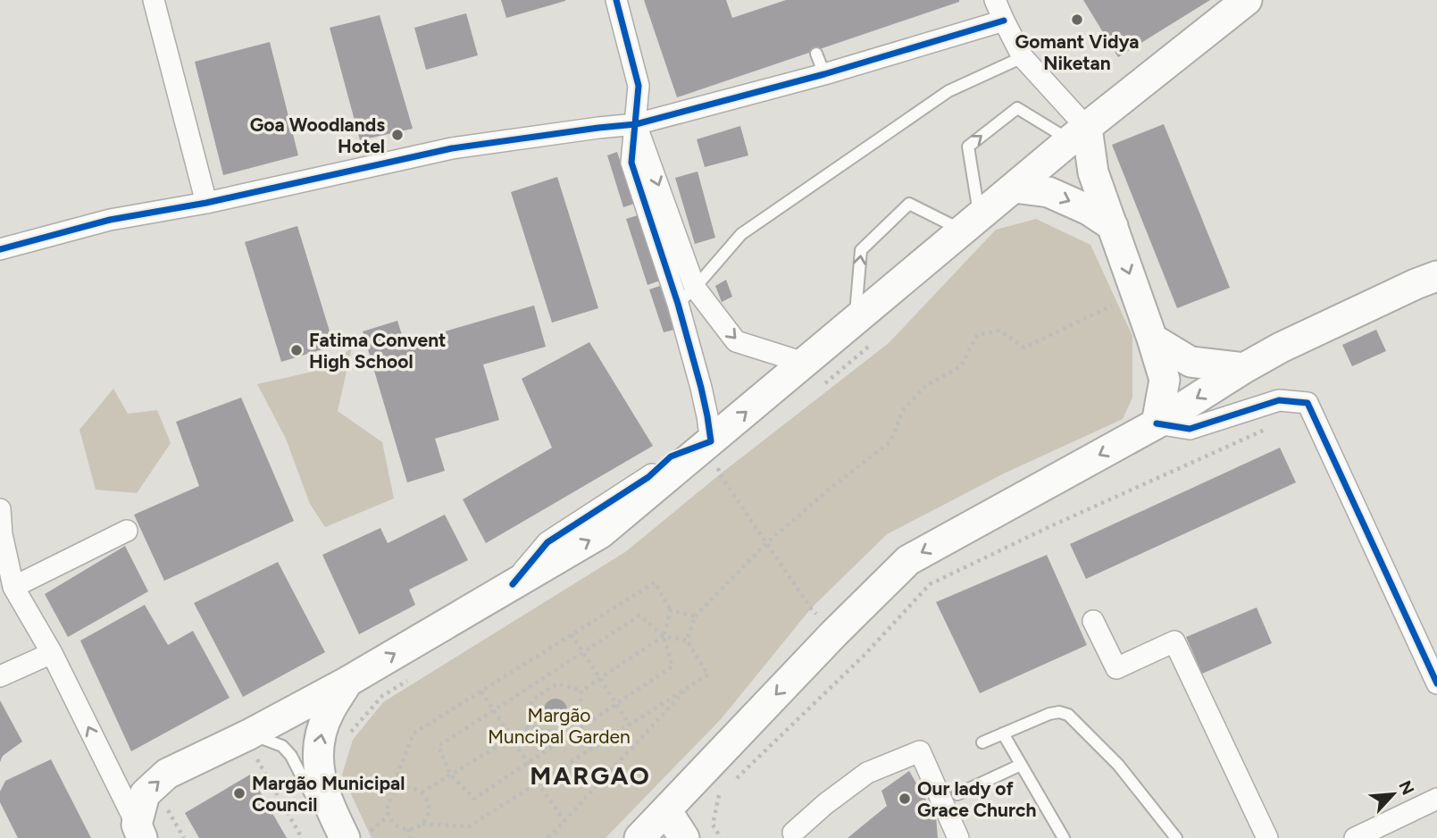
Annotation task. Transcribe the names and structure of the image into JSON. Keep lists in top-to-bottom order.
{
  "districts": ["MARGAO"],
  "parks": ["Margão Muncipal Garden"],
  "places": [
    "Gomant Vidya Niketan",
    "Goa Woodlands Hotel",
    "Fatima Convent High School",
    "Margão Municipal Council",
    "Our lady of Grace Church"
  ],
  "north": "top right"
}
